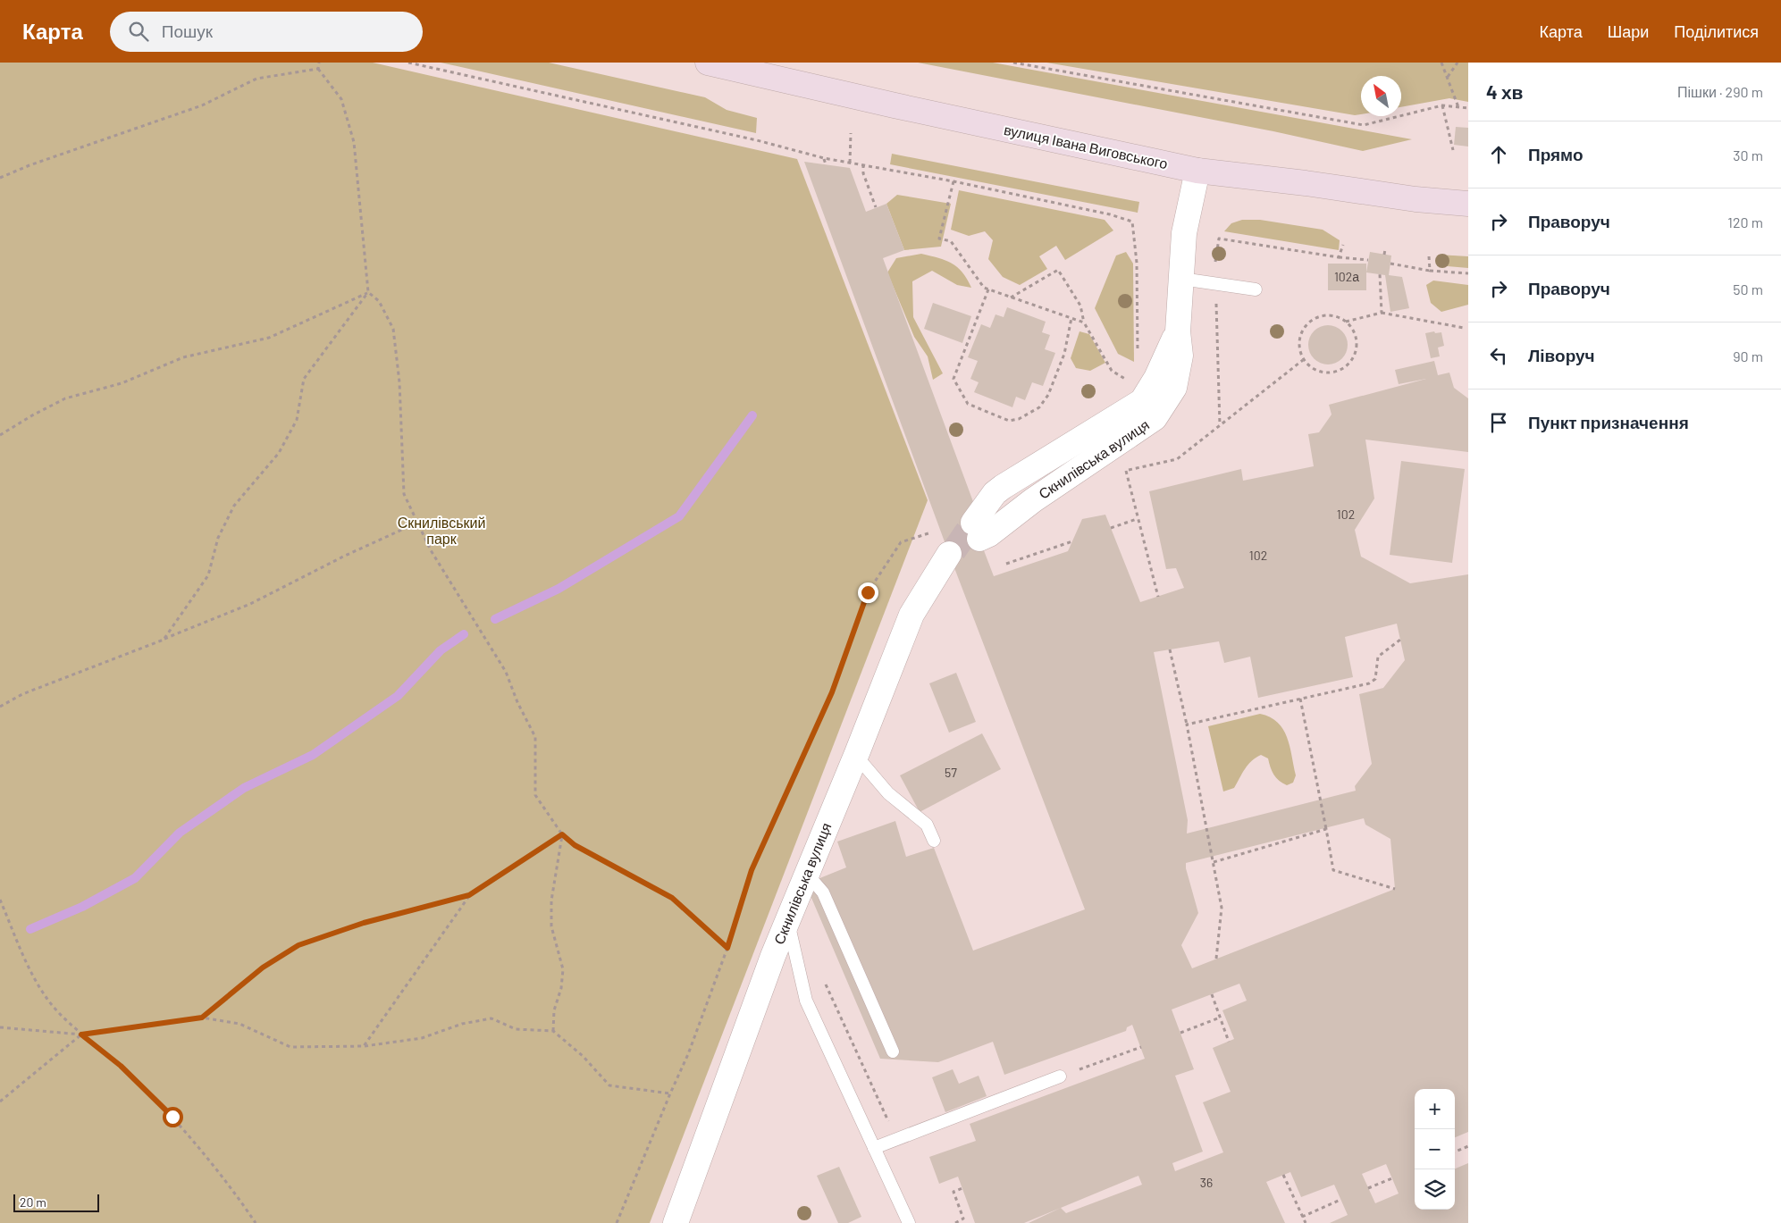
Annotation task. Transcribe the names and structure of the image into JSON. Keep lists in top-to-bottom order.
{
  "streets": {
    "main road": ["вулиця Івана Виговського"],
    "street": ["Скнилівська вулиця"]
  },
  "crossings": [
    ["вулиця Івана Виговського", "Скнилівська вулиця"]
  ],
  "parks": ["Скнилівський парк"],
  "house_numbers": [
    "102а",
    "102",
    "102",
    "57",
    "36"
  ],
  "scale_bar": "20 m",
  "north": "top left",
  "page": {
    "header": "Карта",
    "search": "Пошук",
    "nav": ["Карта", "Шари", "Поділитися"],
    "heading": ["4 хв", "Пішки · 290 m"],
    "list": [
      ["Прямо", "30 m"],
      ["Праворуч", "120 m"],
      ["Праворуч", "50 m"],
      ["Ліворуч", "90 m"],
      "Пункт призначення"
    ],
    "map_buttons": ["+", "−"],
    "scale": "20 m"
  }
}
